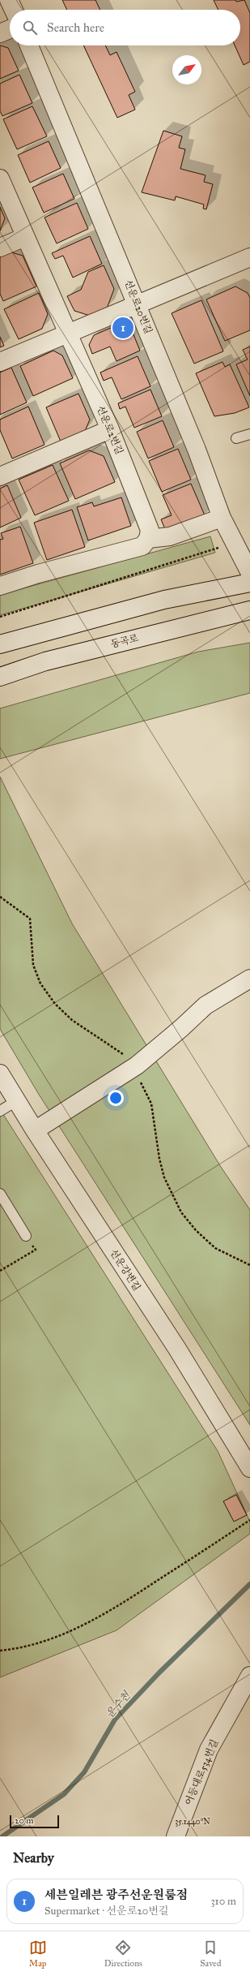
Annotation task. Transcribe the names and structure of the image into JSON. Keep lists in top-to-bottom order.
{
  "streets": {
    "street": [
      "선운로20번길",
      "선운로2번길",
      "동곡로",
      "선운강변길",
      "어등대로534번길"
    ]
  },
  "water": ["운수천"],
  "scale_bar": "20 m",
  "north": "top right",
  "page": {
    "search": "Search here",
    "pins": "1",
    "scale": "20 m",
    "heading": "Nearby",
    "list": [
      {
        "mark": "1",
        "name": "세븐일레븐 광주선운원룸점",
        "note": "Supermarket · 선운로20번길",
        "value": "310 m"
      }
    ],
    "nav": ["Map", "Directions", "Saved"]
  },
  "coordinates": ["35.1440°N"]
}
